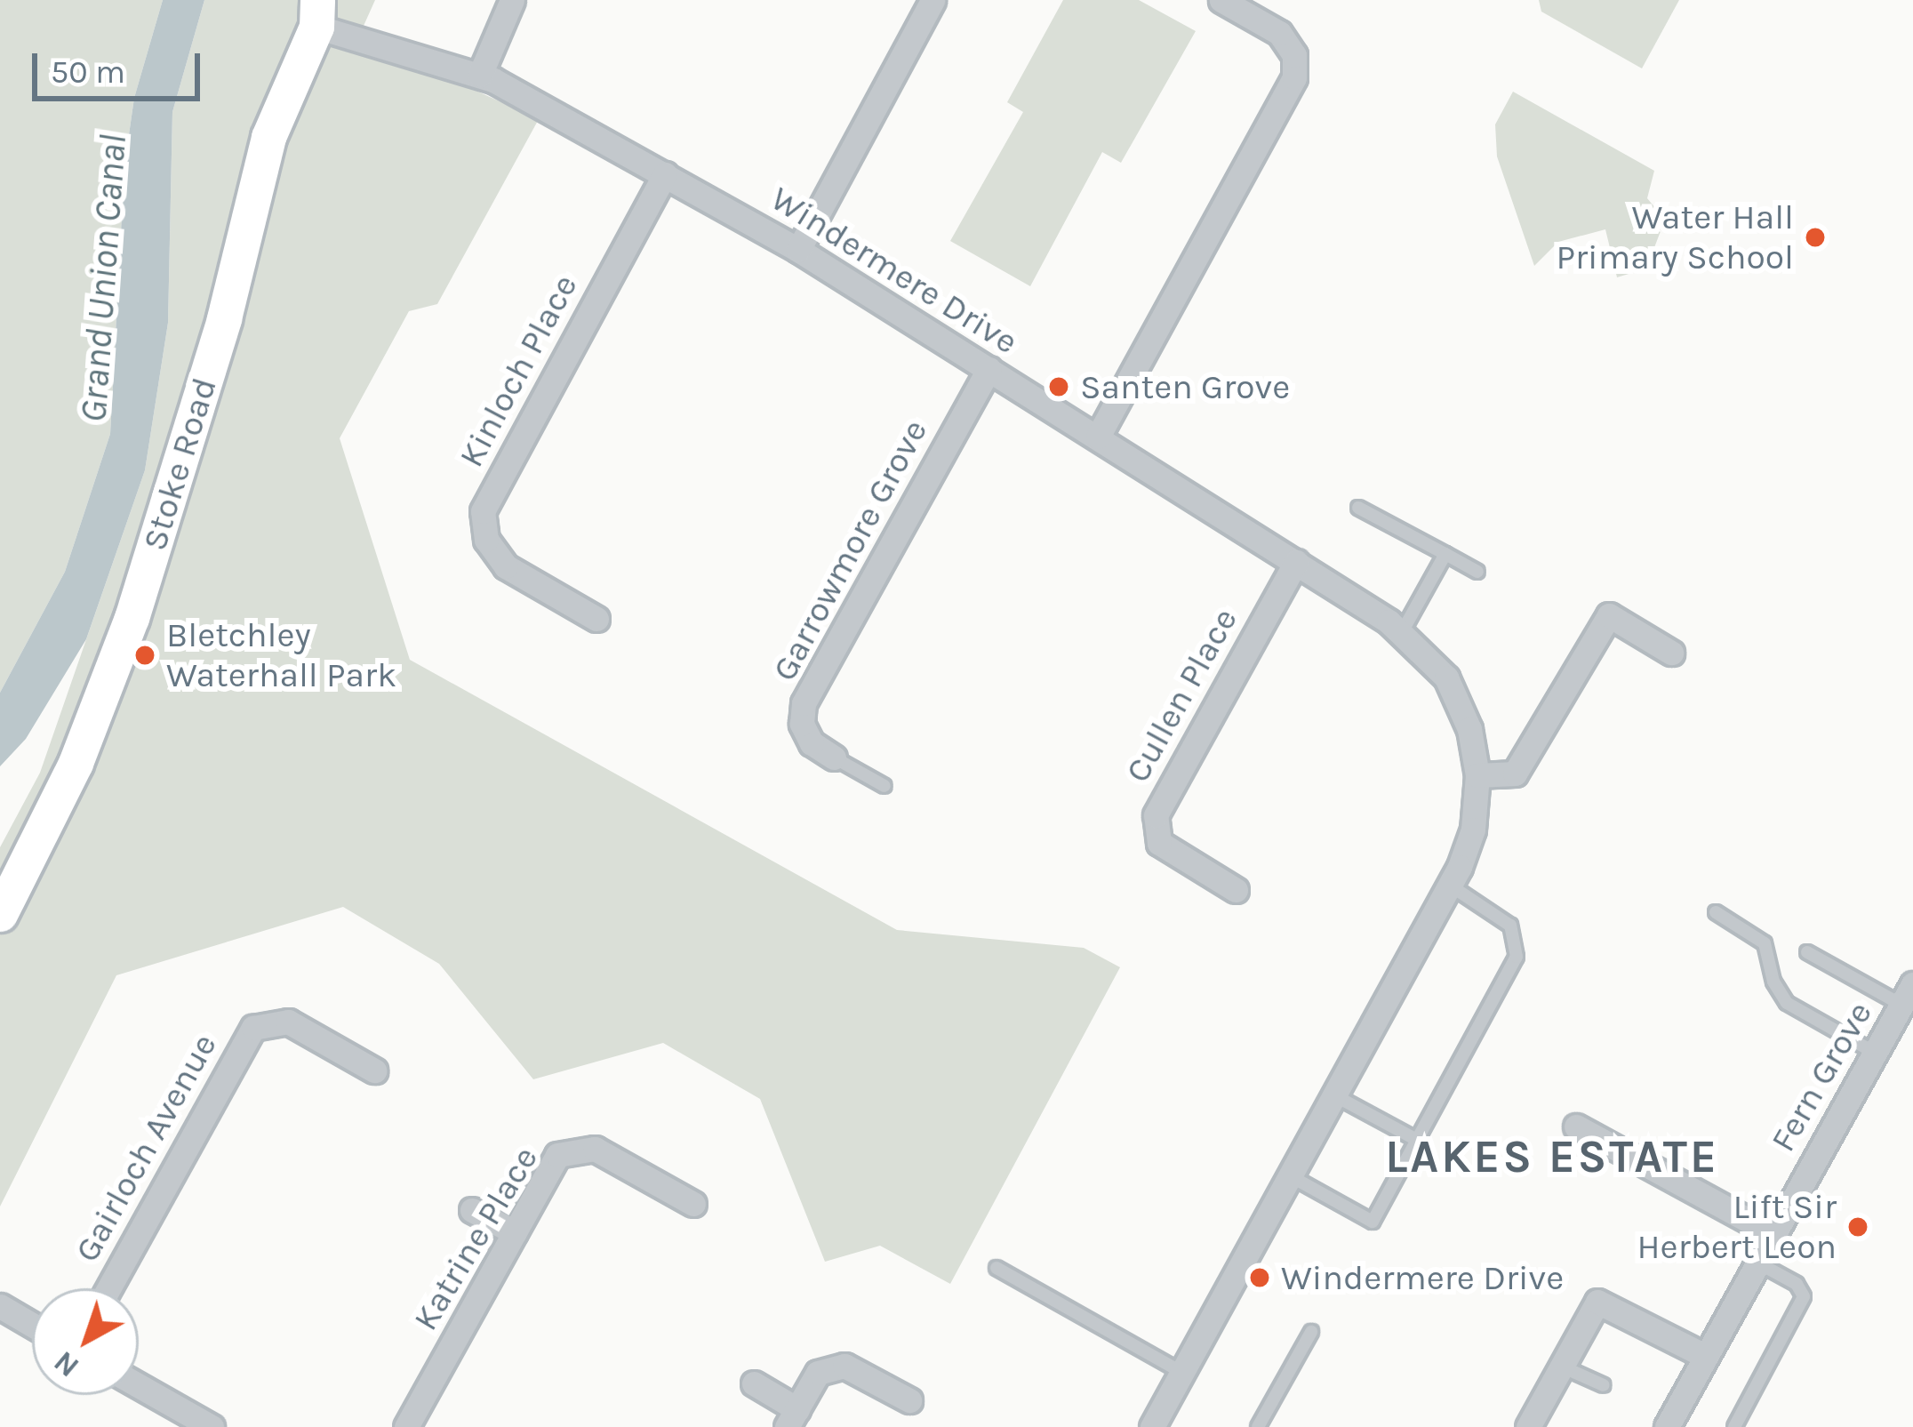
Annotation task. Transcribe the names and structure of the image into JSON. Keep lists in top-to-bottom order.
{
  "streets": {
    "street": [
      "Windermere Drive",
      "Kinloch Place",
      "Stoke Road",
      "Garrowmore Grove",
      "Cullen Place",
      "Fern Grove",
      "Gairloch Avenue",
      "Katrine Place"
    ]
  },
  "crossings": [
    ["Windermere Drive", "Kinloch Place"],
    ["Windermere Drive", "Stoke Road"],
    ["Windermere Drive", "Garrowmore Grove"],
    ["Windermere Drive", "Cullen Place"]
  ],
  "districts": ["LAKES ESTATE"],
  "water": ["Grand Union Canal"],
  "places": [
    "Water Hall Primary School",
    "Santen Grove",
    "Bletchley Waterhall Park",
    "Lift Sir Herbert Leon",
    "Windermere Drive"
  ],
  "scale_bar": "50 m",
  "north": "bottom left"
}
